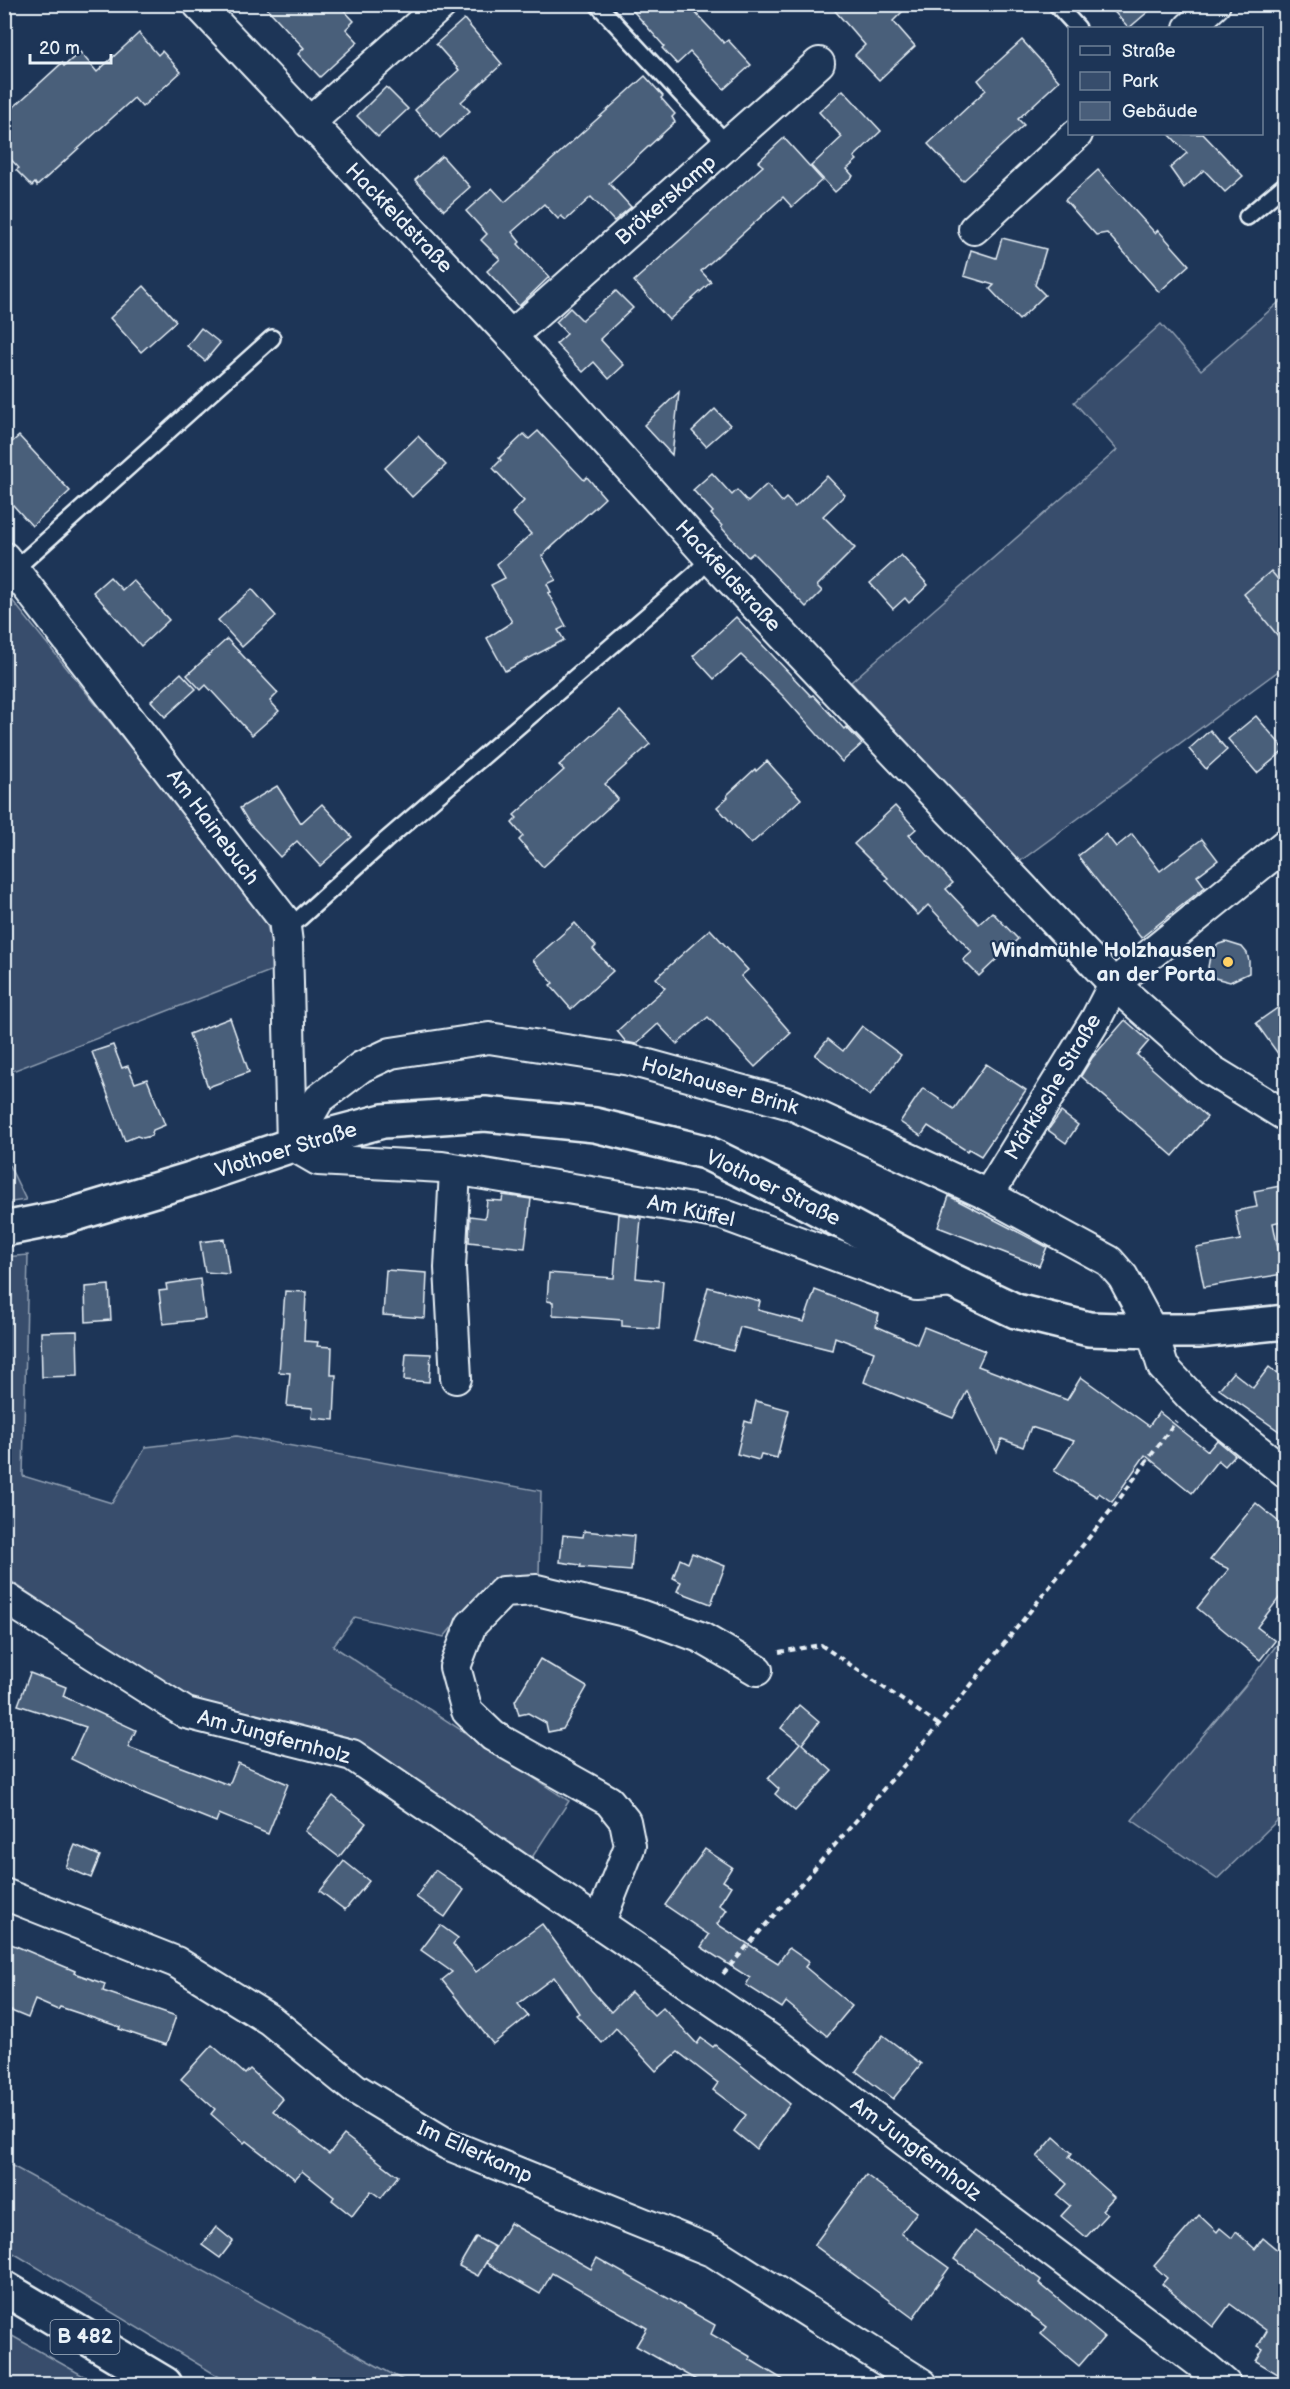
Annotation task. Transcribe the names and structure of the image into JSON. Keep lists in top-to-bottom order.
{
  "streets": {
    "street": [
      "Brökerskamp",
      "Hackfeldstraße",
      "Am Hainebuch",
      "Holzhauser Brink",
      "Märkische Straße",
      "Vlothoer Straße",
      "Am Küffel",
      "Am Jungfernholz",
      "Im Ellerkamp",
      "B 482"
    ]
  },
  "crossings": [
    ["Brökerskamp", "Hackfeldstraße"],
    ["Hackfeldstraße", "Märkische Straße"],
    ["Am Hainebuch", "Holzhauser Brink"],
    ["Am Hainebuch", "Vlothoer Straße"],
    ["Am Hainebuch", "Am Küffel"],
    ["Holzhauser Brink", "Märkische Straße"],
    ["Holzhauser Brink", "Vlothoer Straße"],
    ["Holzhauser Brink", "Am Küffel"],
    ["Vlothoer Straße", "Am Küffel"]
  ],
  "places": ["Windmühle Holzhausen an der Porta"],
  "legend": ["Straße", "Park", "Gebäude"],
  "scale_bar": "20 m"
}
